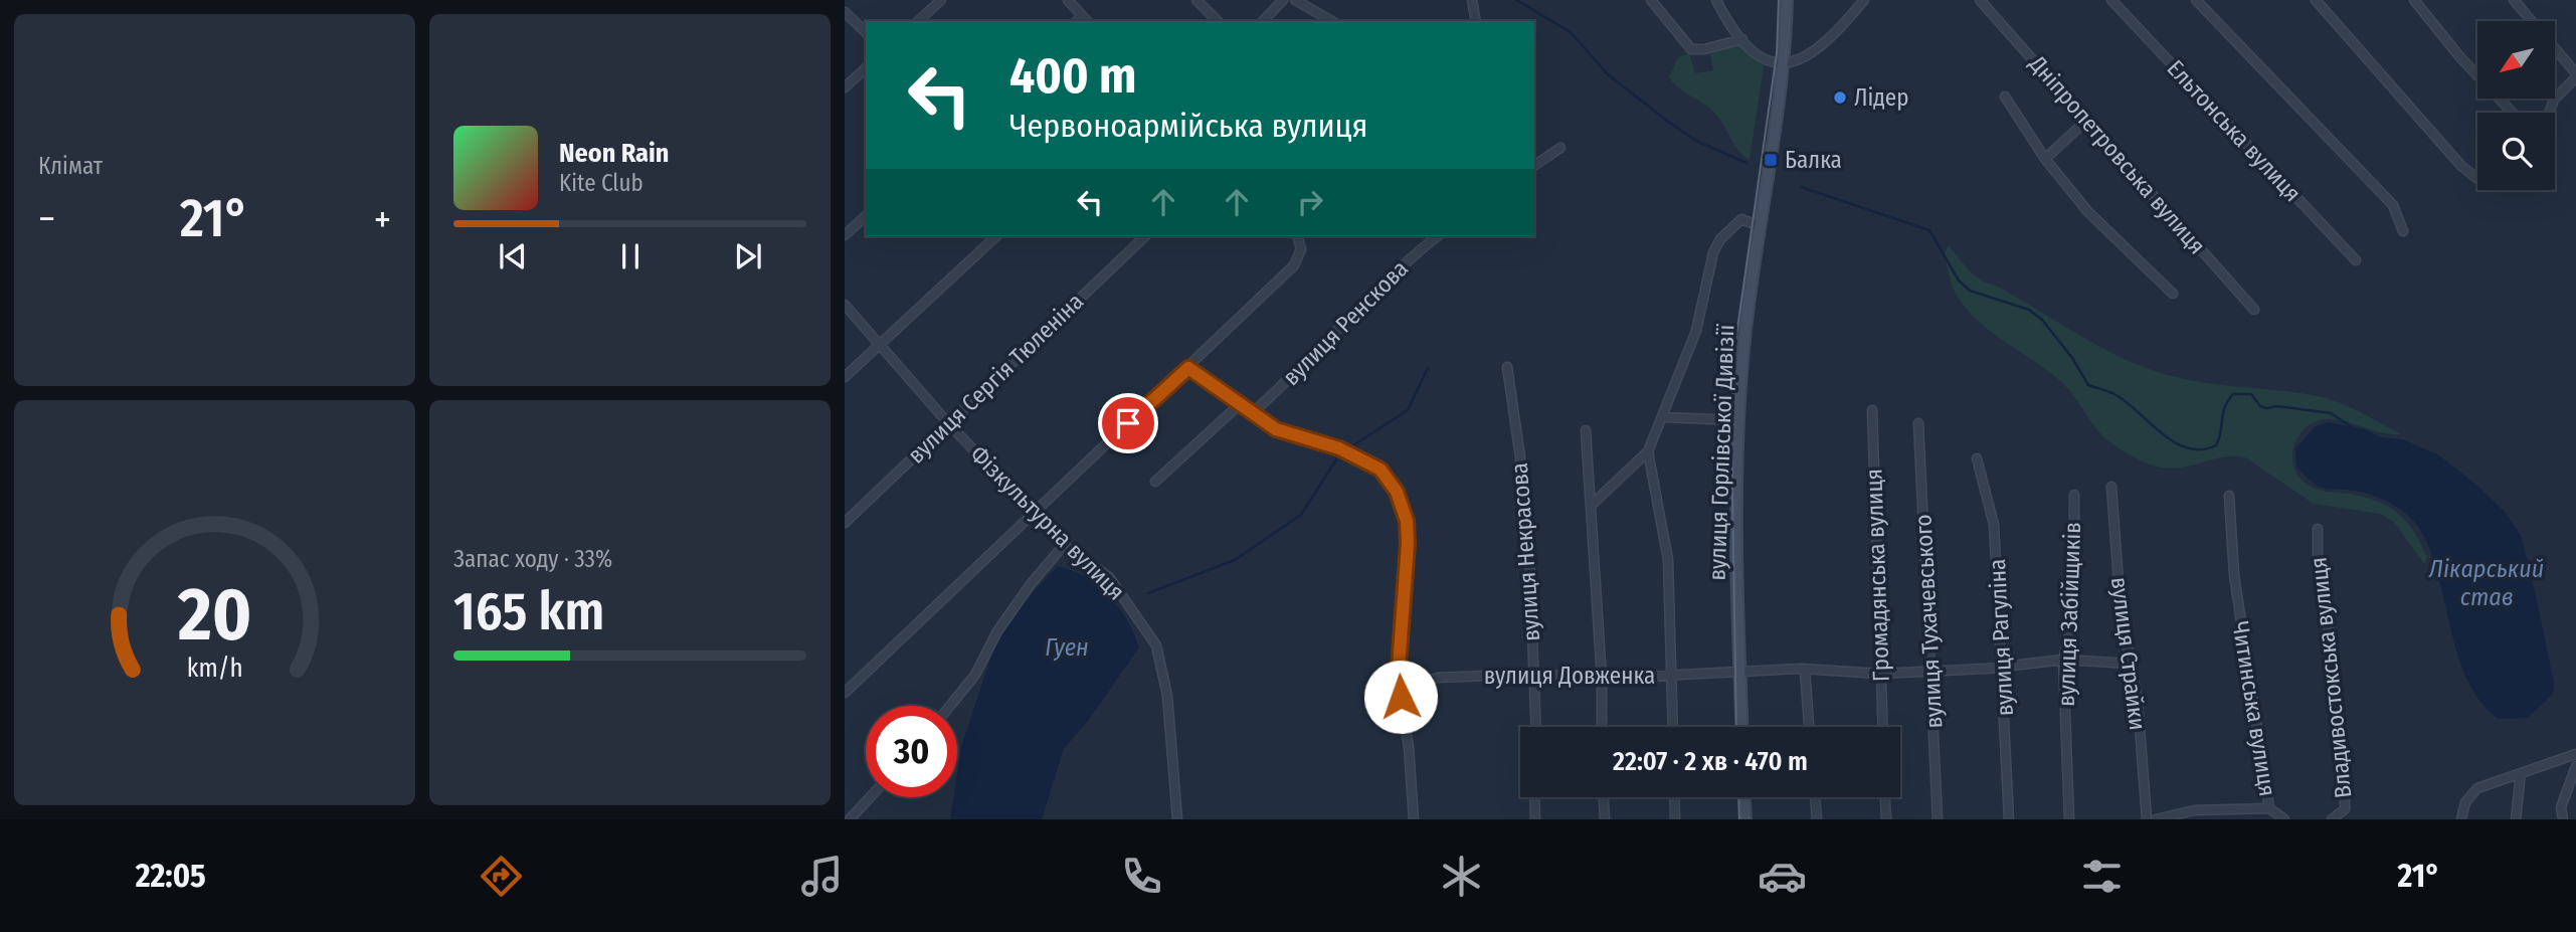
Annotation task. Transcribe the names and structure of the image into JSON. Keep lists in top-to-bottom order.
{
  "streets": {
    "main road": ["вулиця Горлівської Дивізії"],
    "street": [
      "Ельтонська вулиця",
      "Дніпропетровська вулиця",
      "вулиця Ренскова",
      "вулиця Сергія Тюленіна",
      "Фізкультурна вулиця",
      "вулиця Некрасова",
      "Громадянська вулиця",
      "вулиця Забійщиків",
      "вулиця Тухачевського",
      "вулиця Рагуліна",
      "вулиця Страйки",
      "вулиця Довженка",
      "Владивостокська вулиця",
      "Читинська вулиця"
    ]
  },
  "crossings": [
    ["вулиця Сергія Тюленіна", "Фізкультурна вулиця"],
    ["вулиця Горлівської Дивізії", "вулиця Довженка"],
    ["вулиця Некрасова", "вулиця Довженка"],
    ["Громадянська вулиця", "вулиця Довженка"],
    ["вулиця Забійщиків", "вулиця Довженка"],
    ["вулиця Тухачевського", "вулиця Довженка"],
    ["вулиця Рагуліна", "вулиця Довженка"],
    ["вулиця Страйки", "вулиця Довженка"]
  ],
  "water": ["Лікарський став", "Гуен"],
  "places": {
    "other": ["Лідер"],
    "transit": ["Балка"]
  },
  "north": "bottom left",
  "page": {
    "tile": [
      "Клімат",
      ["Запас ходу · 33%", "165 km"]
    ],
    "turn": ["400 m", "Червоноармійська вулиця"],
    "song": ["Neon Rain", "Kite Club"],
    "heat": ["−", "21°", "+"],
    "limit": "30",
    "trip": "22:07 · 2 хв · 470 m",
    "tabs": ["22:05", "21°"],
    "gauge": ["20", "km/h"]
  }
}
